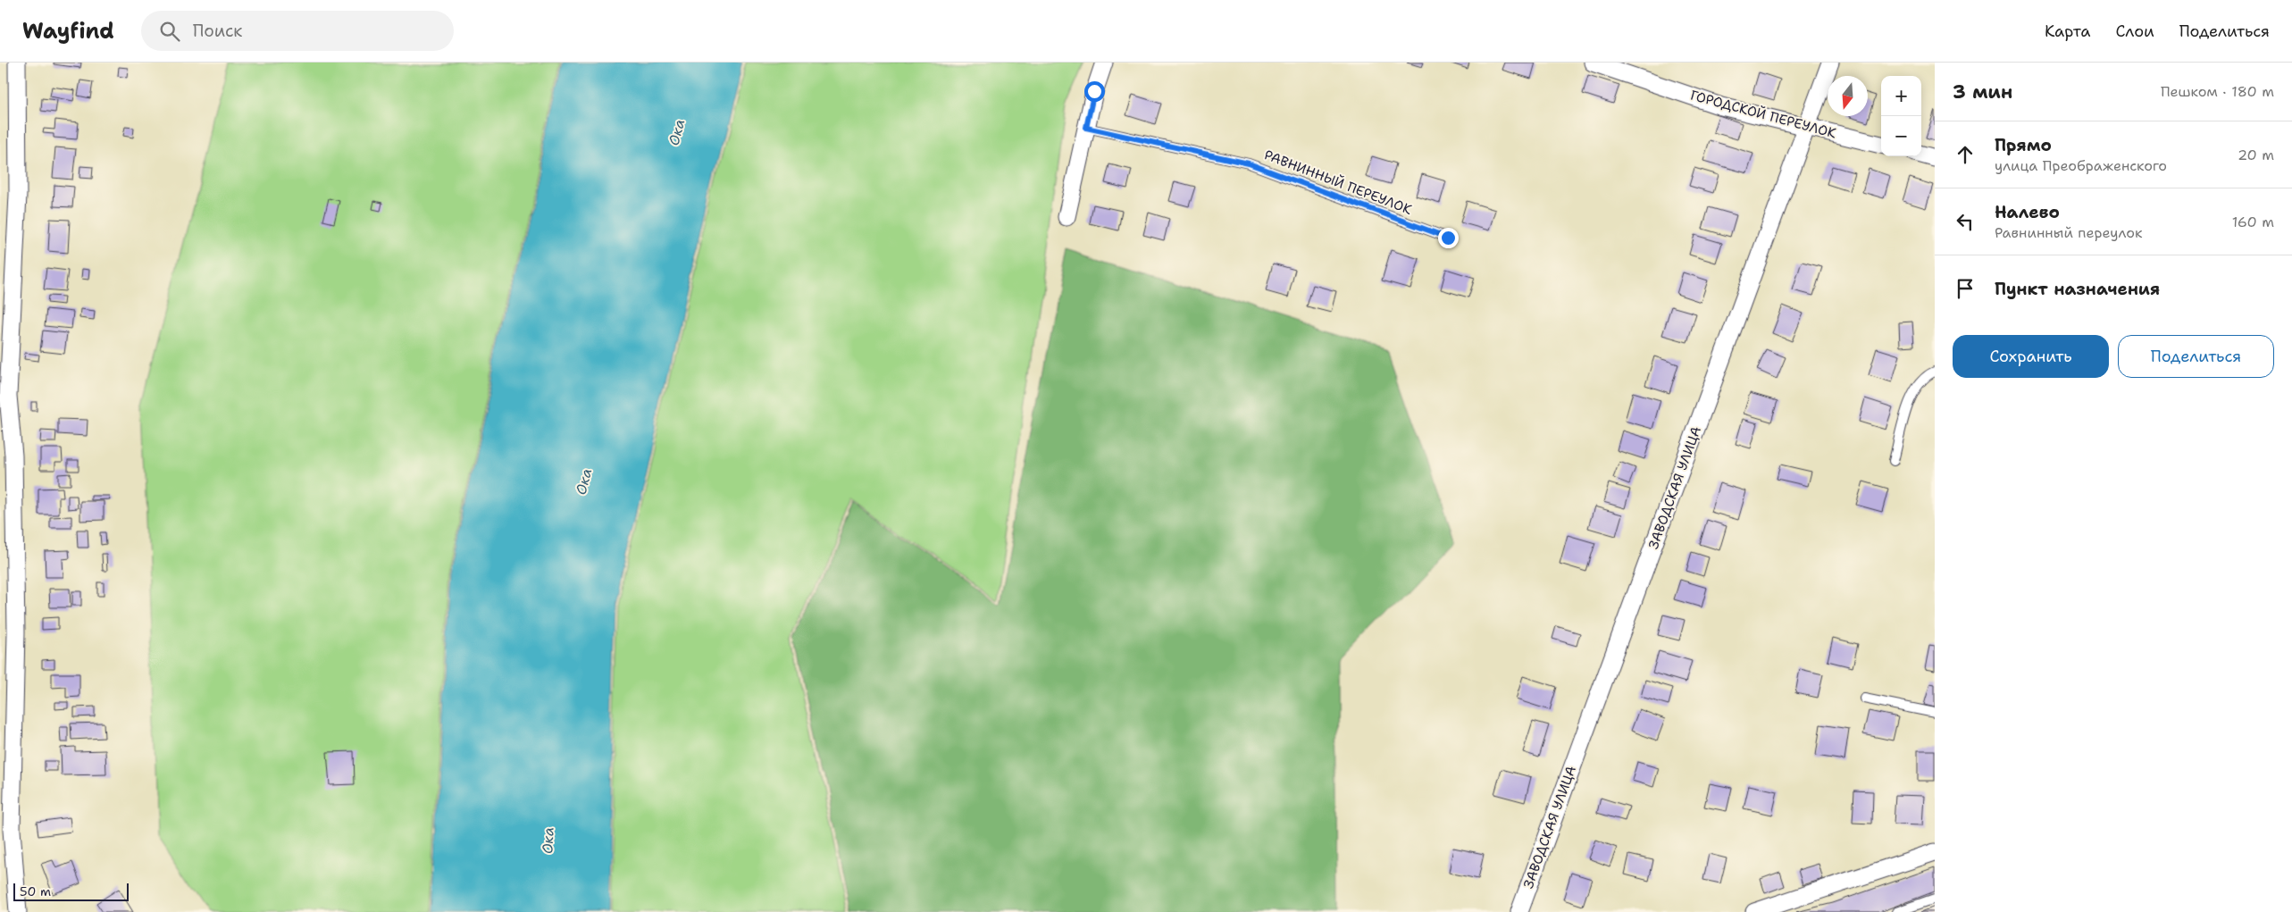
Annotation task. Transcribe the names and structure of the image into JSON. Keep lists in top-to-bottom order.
{
  "streets": {
    "street": ["ГОРОДСКОЙ ПЕРЕУЛОК", "ЗАВОДСКАЯ УЛИЦА"],
    "lane": ["РАВНИННЫЙ ПЕРЕУЛОК"]
  },
  "crossings": [
    ["ГОРОДСКОЙ ПЕРЕУЛОК", "ЗАВОДСКАЯ УЛИЦА"]
  ],
  "water": ["Ока"],
  "scale_bar": "50 m",
  "north": "bottom",
  "page": {
    "header": "Wayfind",
    "search": "Поиск",
    "nav": ["Карта", "Слои", "Поделиться"],
    "heading": ["3 мин", "Пешком · 180 m"],
    "map_buttons": ["+", "−"],
    "list": [
      ["Прямо", "улица Преображенского", "20 m"],
      ["Налево", "Равнинный переулок", "160 m"],
      "Пункт назначения"
    ],
    "buttons": ["Сохранить", "Поделиться"],
    "scale": "50 m"
  }
}
